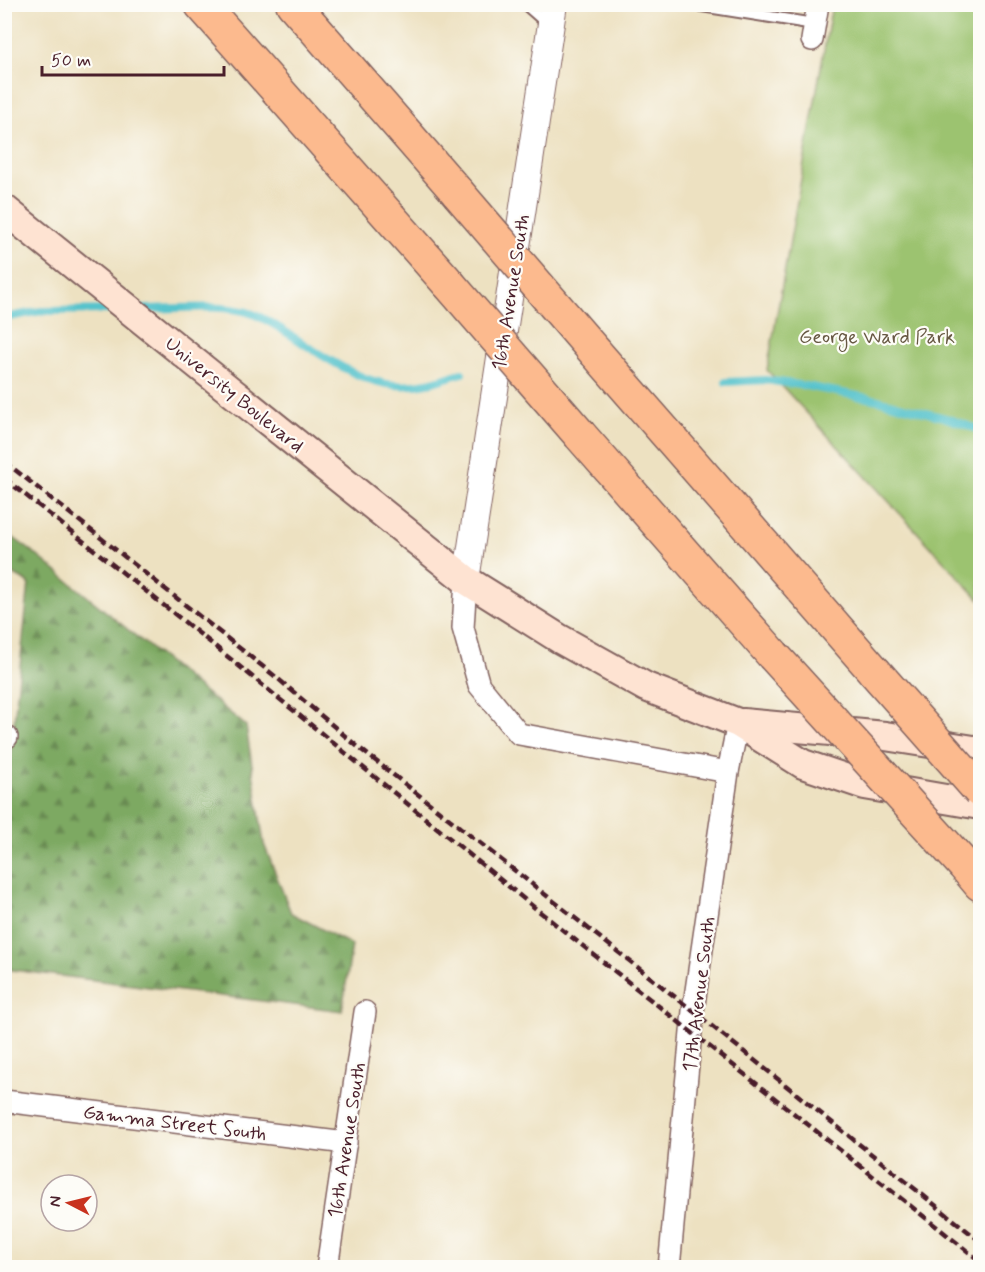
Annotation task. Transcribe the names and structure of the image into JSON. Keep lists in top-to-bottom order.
{
  "streets": {
    "main road": ["University Boulevard"],
    "street": ["16th Avenue South", "17th Avenue South", "Gamma Street South"]
  },
  "crossings": [
    ["16th Avenue South", "University Boulevard"],
    ["16th Avenue South", "Gamma Street South"],
    ["University Boulevard", "17th Avenue South"]
  ],
  "parks": ["George Ward Park"],
  "scale_bar": "50 m",
  "north": "left"
}
